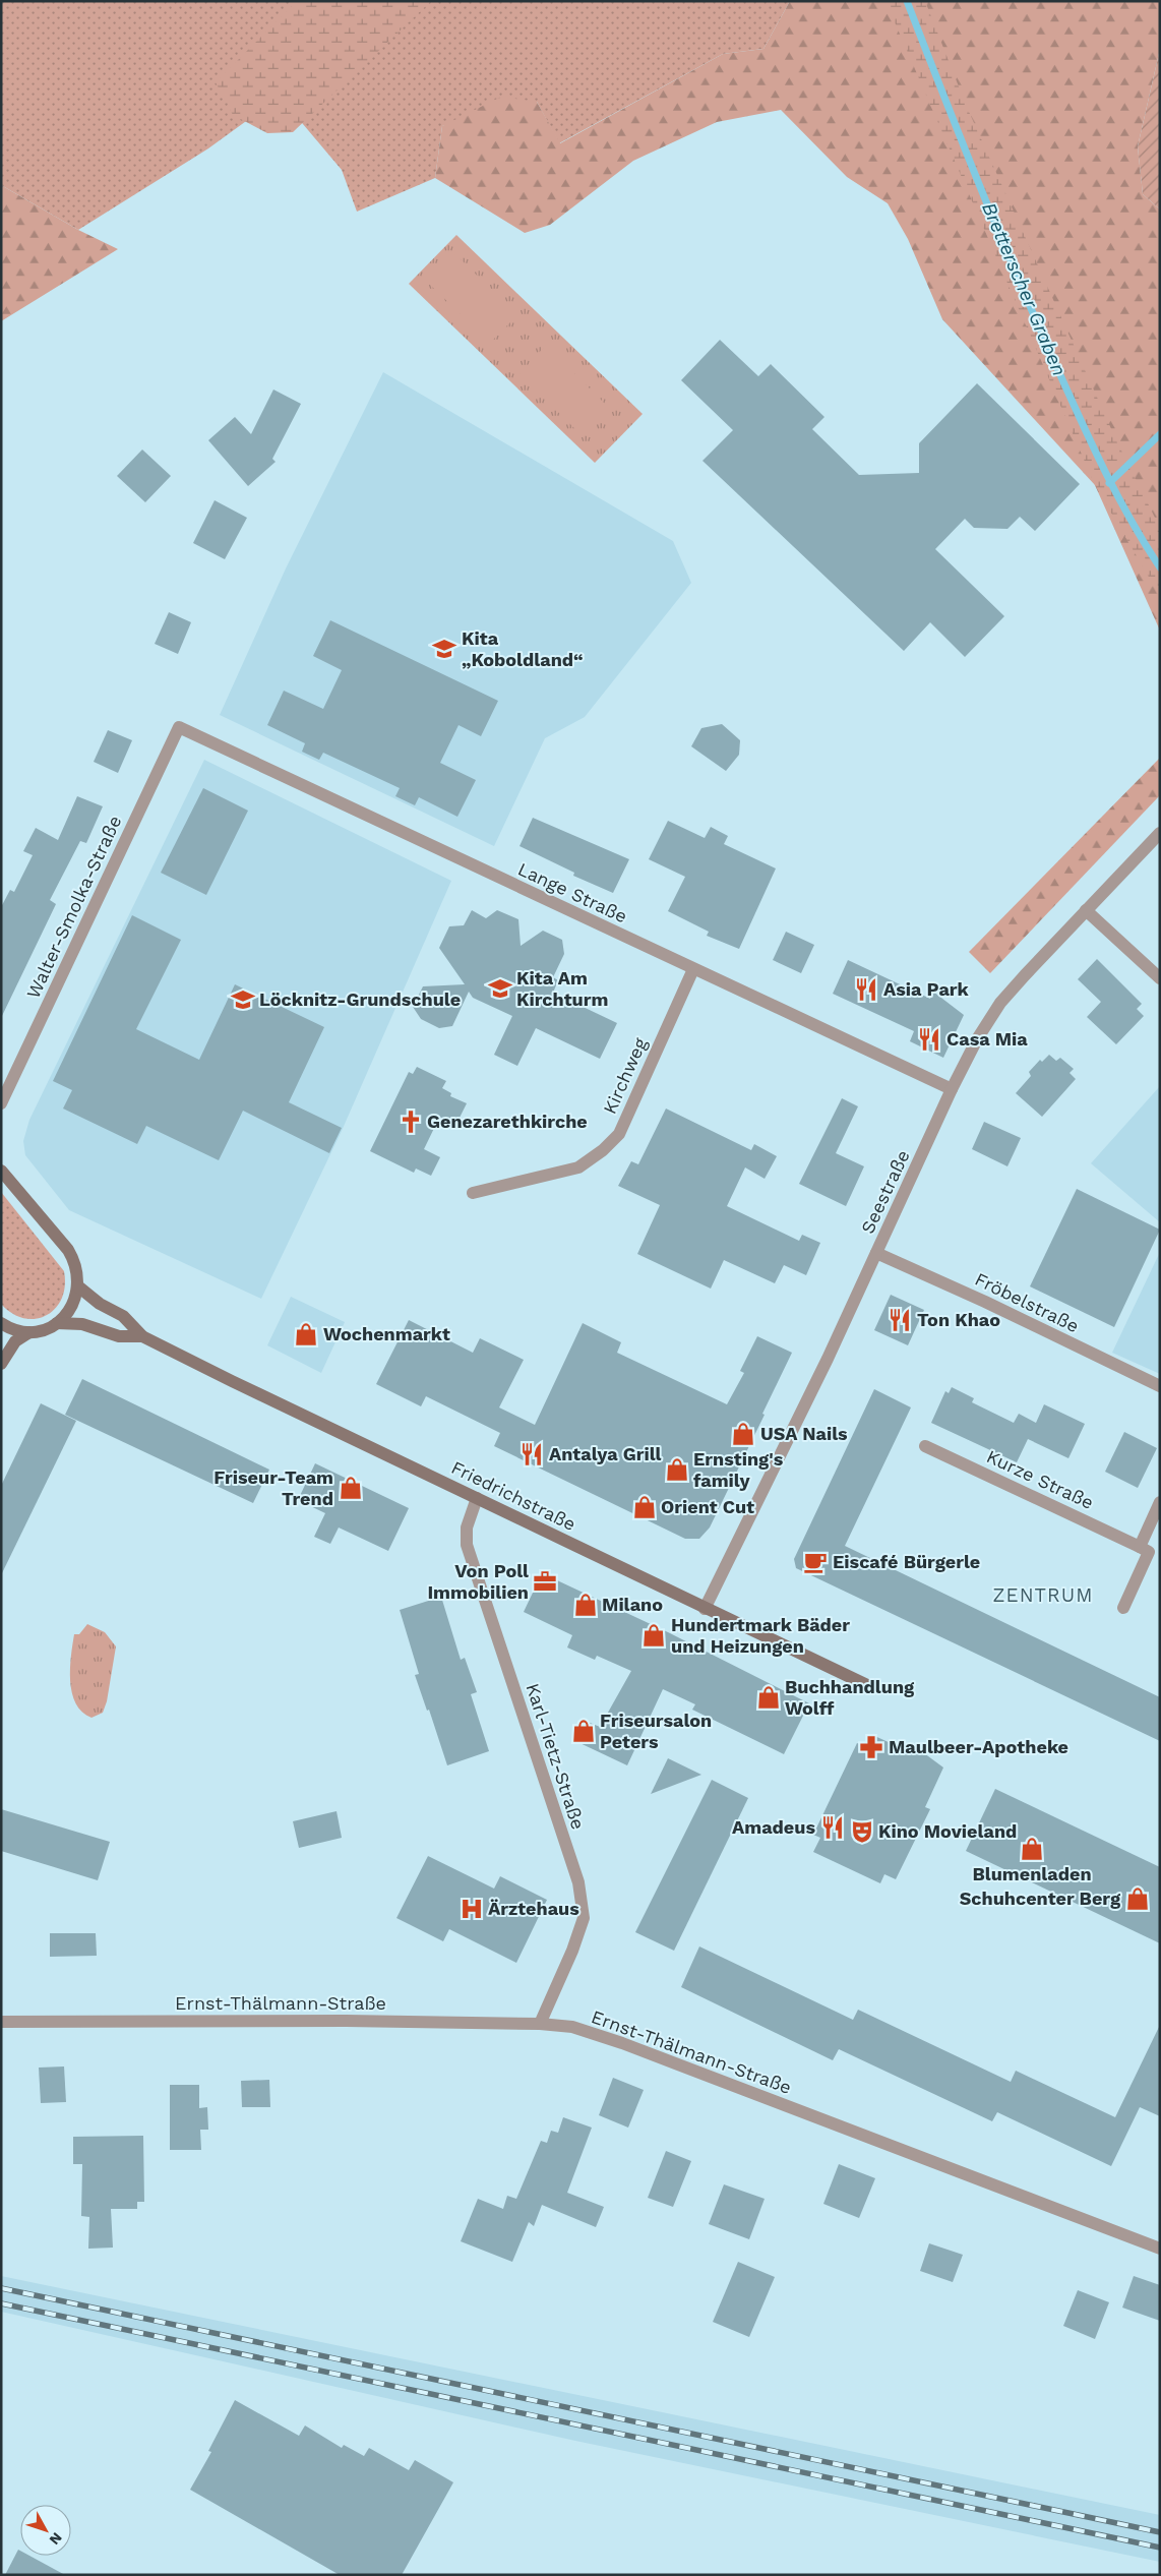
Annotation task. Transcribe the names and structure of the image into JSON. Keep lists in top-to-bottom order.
{
  "streets": {
    "main road": ["Friedrichstraße"],
    "street": [
      "Lange Straße",
      "Walter-Smolka-Straße",
      "Kirchweg",
      "Seestraße",
      "Fröbelstraße",
      "Kurze Straße",
      "Karl-Tietz-Straße",
      "Ernst-Thälmann-Straße"
    ]
  },
  "crossings": [
    ["Lange Straße", "Walter-Smolka-Straße"],
    ["Lange Straße", "Kirchweg"],
    ["Lange Straße", "Seestraße"],
    ["Seestraße", "Fröbelstraße"],
    ["Seestraße", "Friedrichstraße"],
    ["Friedrichstraße", "Karl-Tietz-Straße"],
    ["Karl-Tietz-Straße", "Ernst-Thälmann-Straße"]
  ],
  "districts": ["ZENTRUM"],
  "water": ["Bretterscher Graben"],
  "places": {
    "school or university": ["Kita „Koboldland“", "Kita Am Kirchturm", "Löcknitz-Grundschule"],
    "restaurant": [
      "Asia Park",
      "Casa Mia",
      "Ton Khao",
      "Antalya Grill",
      "Amadeus"
    ],
    "church": ["Genezarethkirche"],
    "shop": [
      "Wochenmarkt",
      "USA Nails",
      "Ernsting's family",
      "Friseur-Team Trend",
      "Orient Cut",
      "Milano",
      "Hundertmark Bäder und Heizungen",
      "Buchhandlung Wolff",
      "Friseursalon Peters",
      "Blumenladen",
      "Schuhcenter Berg"
    ],
    "cafe": ["Eiscafé Bürgerle"],
    "office": ["Von Poll Immobilien"],
    "pharmacy": ["Maulbeer-Apotheke"],
    "theatre": ["Kino Movieland"],
    "hospital": ["Ärztehaus"]
  },
  "north": "bottom right"
}
